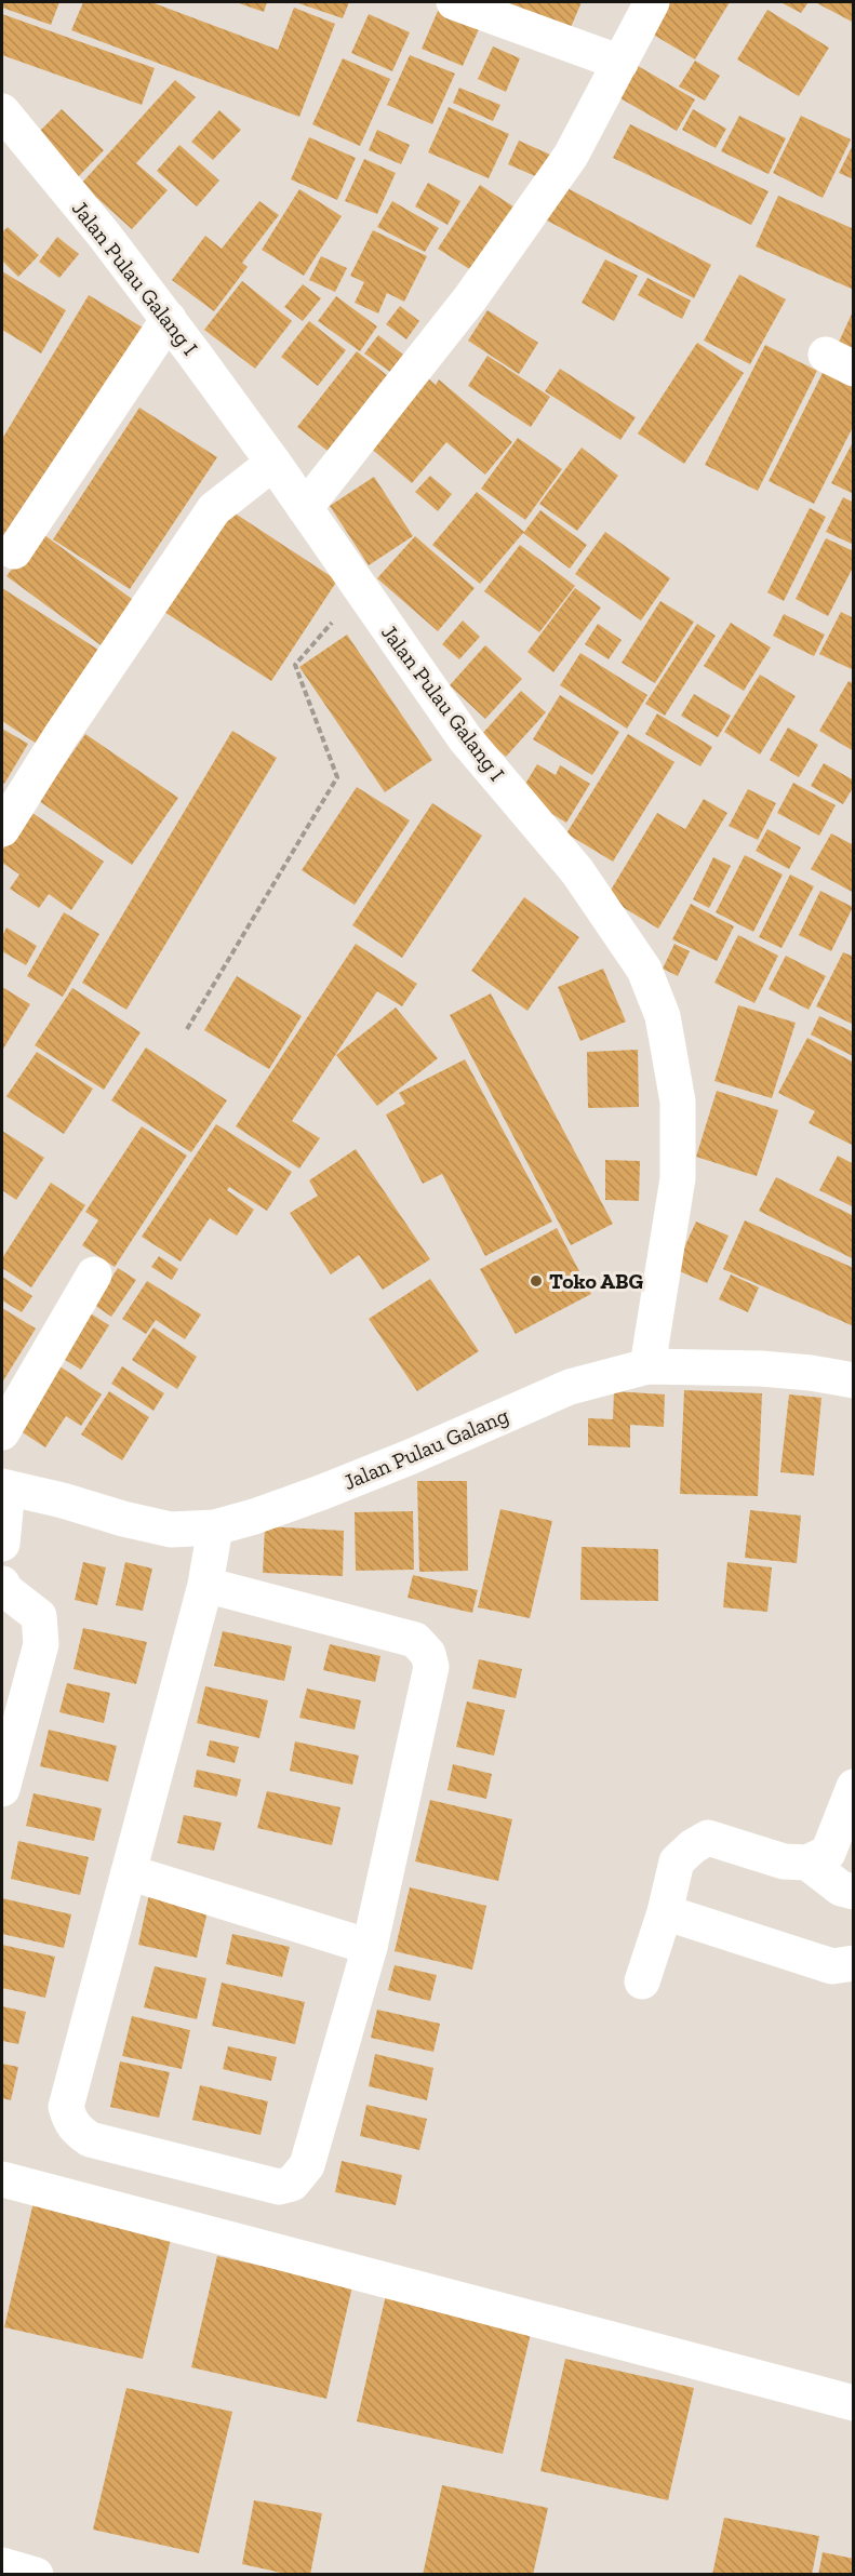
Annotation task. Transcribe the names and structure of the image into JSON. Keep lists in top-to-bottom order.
{
  "streets": {
    "street": ["Jalan Pulau Galang I", "Jalan Pulau Galang"]
  },
  "crossings": [
    ["Jalan Pulau Galang I", "Jalan Pulau Galang"]
  ],
  "places": ["Toko ABG"]
}
